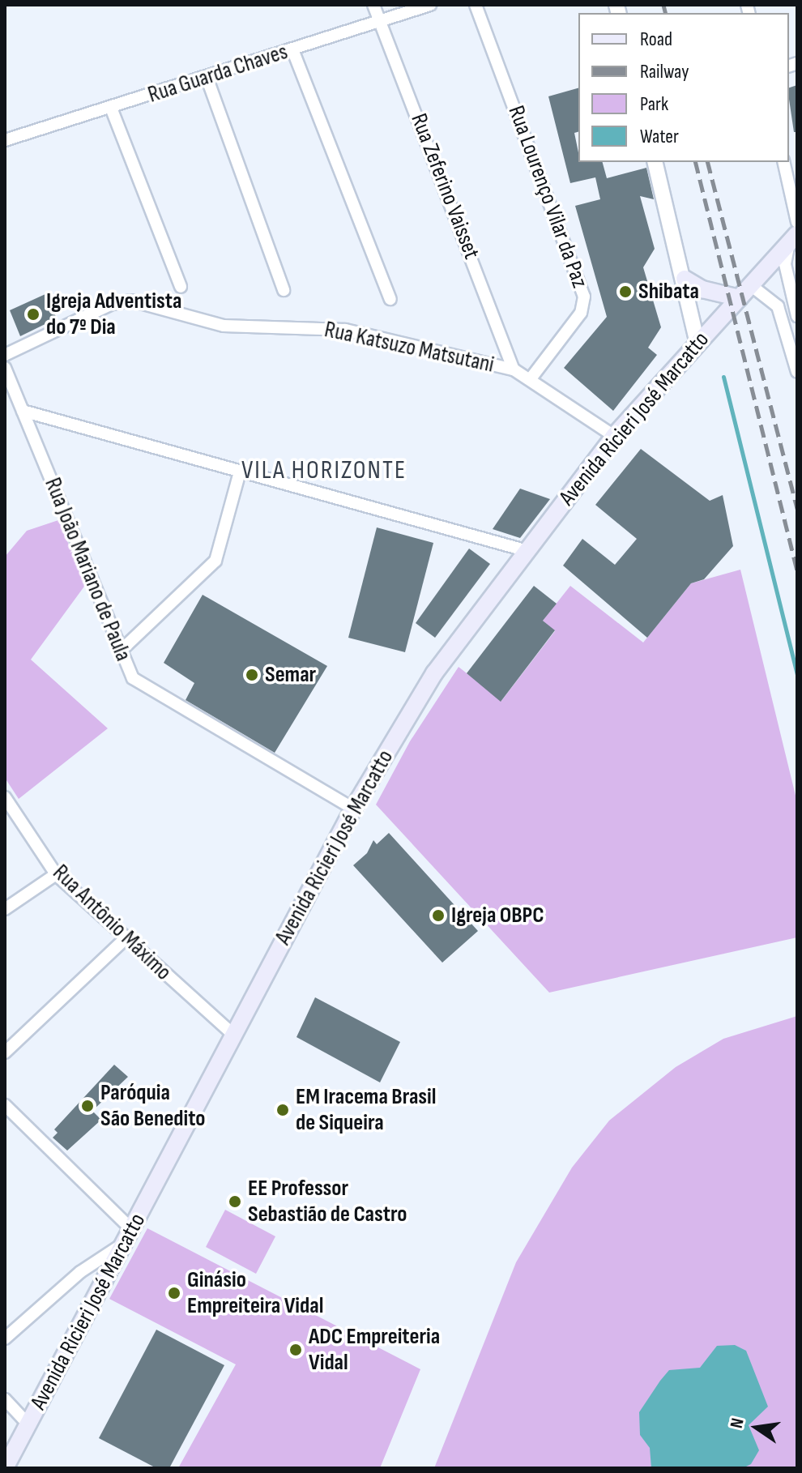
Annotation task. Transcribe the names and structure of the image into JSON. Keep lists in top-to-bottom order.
{
  "streets": {
    "main road": ["Avenida Ricieri José Marcatto"],
    "street": [
      "Rua Guarda Chaves",
      "Rua Zeferino Vaisset",
      "Rua Lourenço Vilar da Paz",
      "Rua Katsuzo Matsutani",
      "Rua João Mariano de Paula",
      "Rua Antônio Máximo"
    ]
  },
  "crossings": [
    ["Rua Guarda Chaves", "Rua Zeferino Vaisset"],
    ["Rua Zeferino Vaisset", "Rua Katsuzo Matsutani"],
    ["Rua Lourenço Vilar da Paz", "Rua Katsuzo Matsutani"],
    ["Rua Katsuzo Matsutani", "Avenida Ricieri José Marcatto"],
    ["Avenida Ricieri José Marcatto", "Rua João Mariano de Paula"],
    ["Avenida Ricieri José Marcatto", "Rua Antônio Máximo"]
  ],
  "districts": ["VILA HORIZONTE"],
  "places": [
    "Shibata",
    "Igreja Adventista do 7º Dia",
    "Semar",
    "Igreja OBPC",
    "Paróquia São Benedito",
    "EM Iracema Brasil de Siqueira",
    "EE Professor Sebastião de Castro",
    "Ginásio Empreiteira Vidal",
    "ADC Empreiteria Vidal"
  ],
  "legend": [
    "Road",
    "Railway",
    "Park",
    "Water"
  ],
  "north": "left"
}
